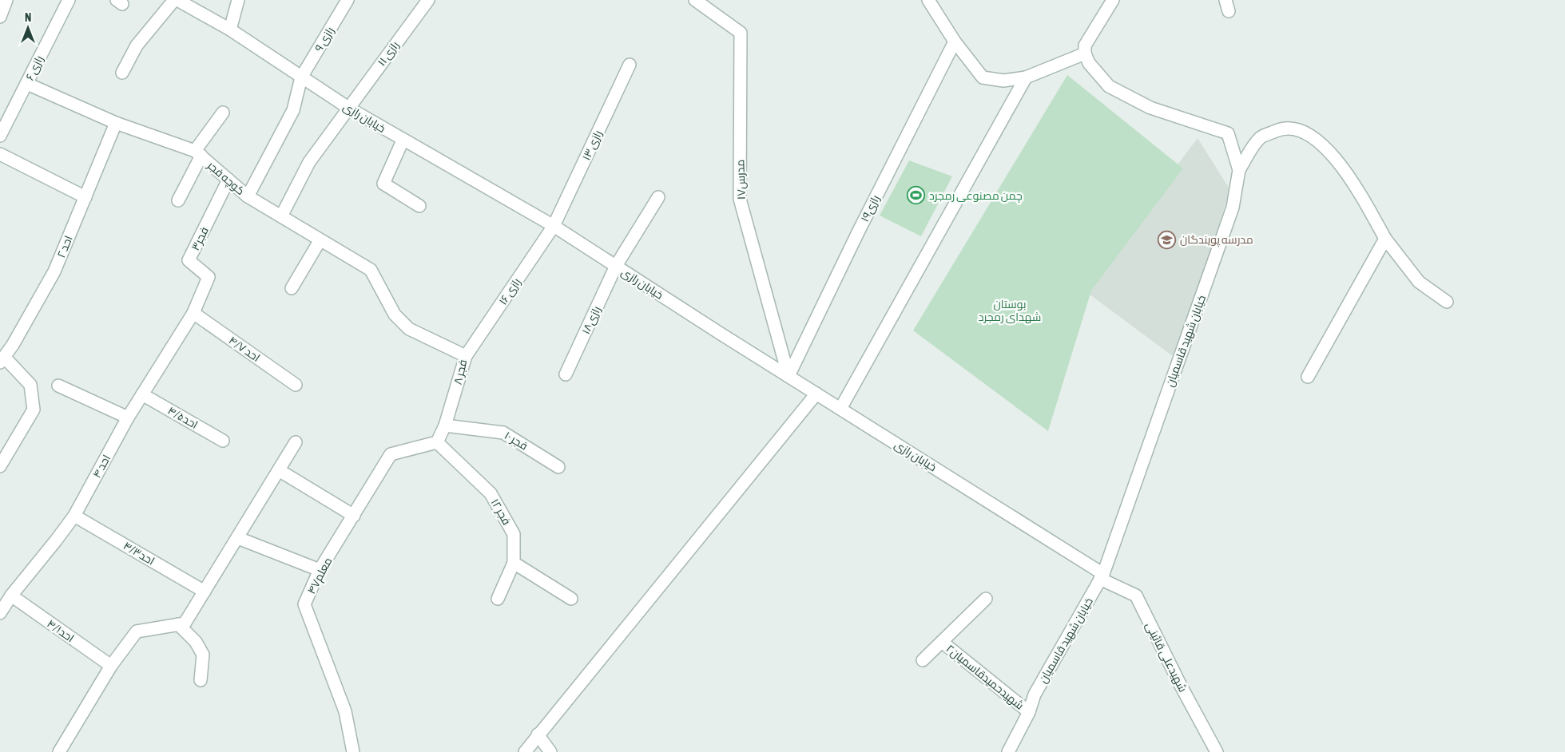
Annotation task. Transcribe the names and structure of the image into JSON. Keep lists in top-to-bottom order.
{
  "streets": {
    "street": [
      "رازی ۹",
      "رازی ۱۱",
      "رازی ۶",
      "خیابان رازی",
      "رازی ۱۳",
      "کوچه فجر",
      "مدرس۱۷",
      "رازی۱۹",
      "فجر۳",
      "احد ۲",
      "رازی ۱۶",
      "رازی۱۸",
      "خیابان شهید قاسمیان",
      "احد ۴/۷",
      "فجر ۸",
      "احد۴/۵",
      "فجر ۱۰",
      "احد ۴",
      "فجر ۱۲",
      "احد۴/۳",
      "معلم۴۷",
      "احد۴/۱",
      "شهیدعلی قائینی",
      "شهیدحمیدقاسمیان۲"
    ]
  },
  "crossings": [
    ["رازی ۹", "خیابان رازی"],
    ["رازی ۹", "کوچه فجر"],
    ["رازی ۱۱", "خیابان رازی"],
    ["رازی ۱۱", "کوچه فجر"],
    ["رازی ۶", "کوچه فجر"],
    ["خیابان رازی", "رازی ۱۳"],
    ["خیابان رازی", "مدرس۱۷"],
    ["خیابان رازی", "رازی۱۹"],
    ["خیابان رازی", "رازی ۱۶"],
    ["خیابان رازی", "رازی۱۸"],
    ["خیابان رازی", "خیابان شهید قاسمیان"],
    ["خیابان رازی", "شهیدعلی قائینی"],
    ["رازی ۱۳", "رازی ۱۶"],
    ["کوچه فجر", "فجر۳"],
    ["کوچه فجر", "احد ۲"],
    ["کوچه فجر", "فجر ۸"],
    ["مدرس۱۷", "رازی۱۹"],
    ["فجر۳", "احد ۴/۷"],
    ["فجر۳", "احد ۴"],
    ["رازی ۱۶", "فجر ۸"],
    ["خیابان شهید قاسمیان", "شهیدعلی قائینی"],
    ["خیابان شهید قاسمیان", "شهیدحمیدقاسمیان۲"],
    ["احد ۴/۷", "احد ۴"],
    ["فجر ۸", "فجر ۱۰"],
    ["فجر ۸", "فجر ۱۲"],
    ["فجر ۸", "معلم۴۷"],
    ["احد۴/۵", "احد ۴"],
    ["احد ۴", "احد۴/۳"],
    ["احد ۴", "احد۴/۱"],
    ["فجر ۱۲", "معلم۴۷"]
  ],
  "parks": ["بوستان شهدای رمجرد"],
  "places": {
    "sports": ["چمن مصنوعی رمجرد"],
    "school or university": ["مدرسه پویندگان"]
  },
  "north": "top"
}
